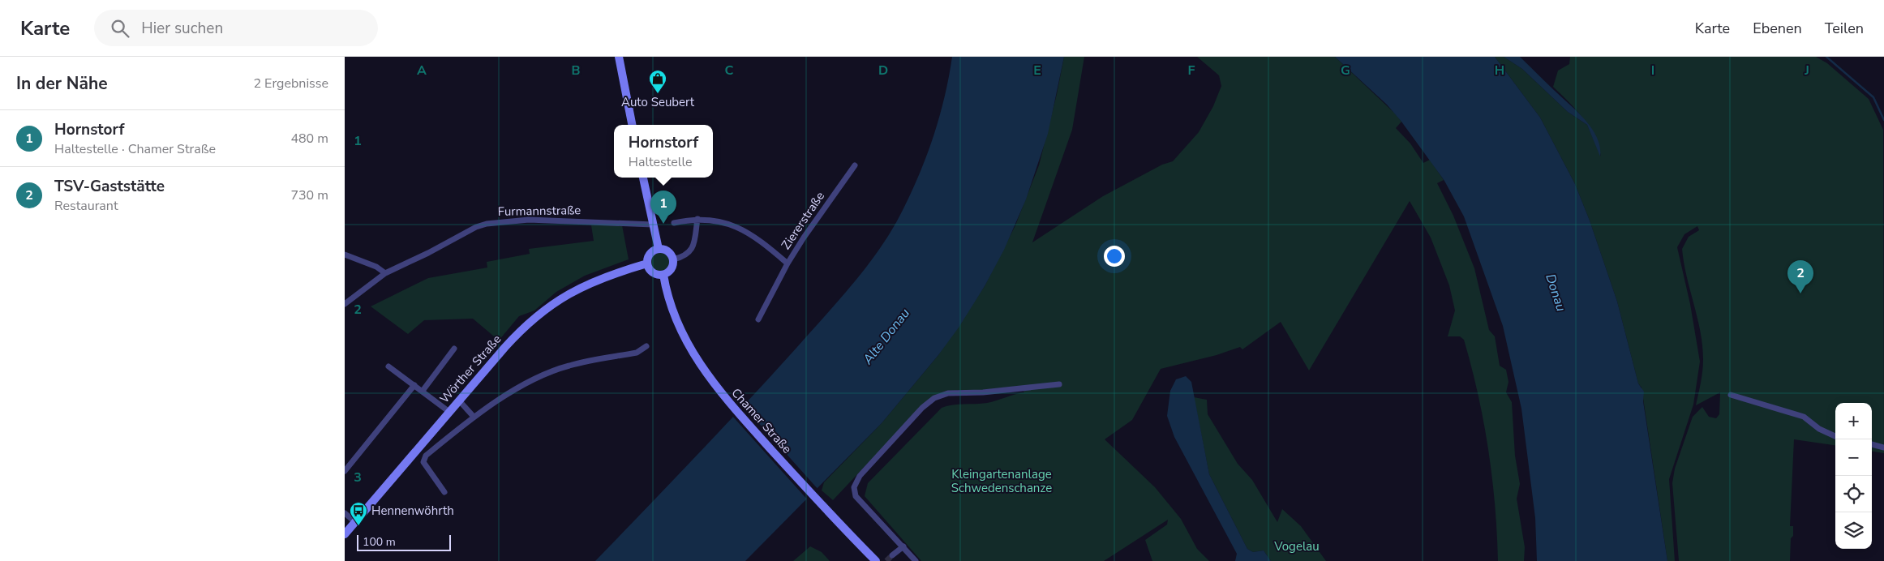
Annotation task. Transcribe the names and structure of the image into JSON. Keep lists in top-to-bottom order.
{
  "streets": {
    "main road": ["Wörther Straße", "Chamer Straße"],
    "street": ["Furmannstraße", "Ziererstraße"]
  },
  "crossings": [
    ["Wörther Straße", "Chamer Straße"]
  ],
  "water": ["Donau", "Alte Donau"],
  "parks": ["Kleingartenanlage Schwedenschanze", "Vogelau"],
  "places": {
    "shop": ["Auto Seubert"],
    "bus stop": ["Hennenwöhrth"]
  },
  "scale_bar": "100 m",
  "page": {
    "header": "Karte",
    "search": "Hier suchen",
    "nav": ["Karte", "Ebenen", "Teilen"],
    "heading": ["In der Nähe", "2 Ergebnisse"],
    "list": [
      {
        "mark": "1",
        "name": "Hornstorf",
        "note": "Haltestelle · Chamer Straße",
        "value": "480 m"
      },
      {
        "mark": "2",
        "name": "TSV-Gaststätte",
        "note": "Restaurant",
        "value": "730 m"
      }
    ],
    "popup": ["Hornstorf", "Haltestelle"],
    "pins": ["1", "2"],
    "map_buttons": ["+", "−"],
    "scale": "100 m"
  },
  "grid": {
    "columns": [
      "A",
      "B",
      "C",
      "D",
      "E",
      "F",
      "G",
      "H",
      "I",
      "J"
    ],
    "rows": ["1", "2", "3"]
  }
}
